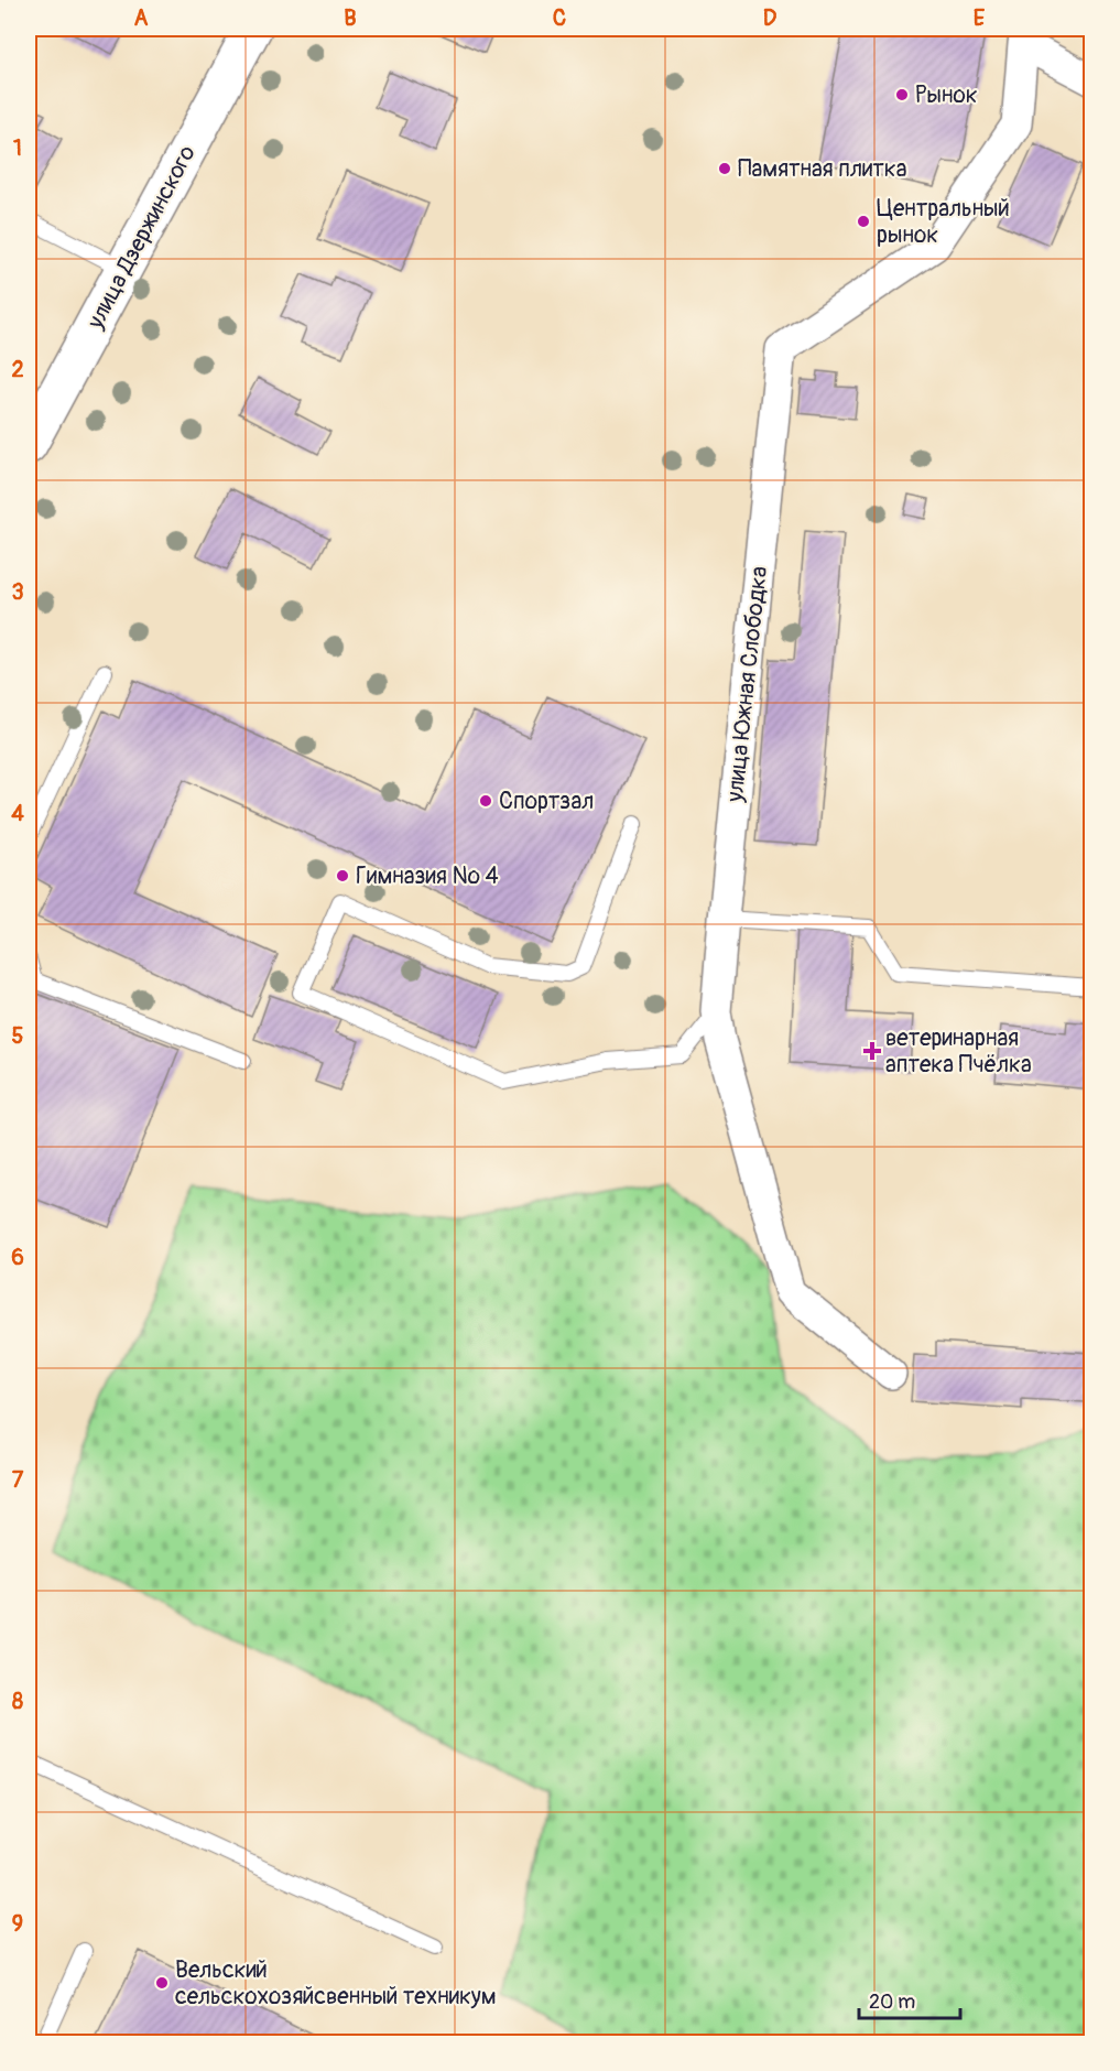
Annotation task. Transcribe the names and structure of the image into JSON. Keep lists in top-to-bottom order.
{
  "streets": {
    "main road": ["улица Дзержинского"],
    "street": ["улица Южная Слободка"]
  },
  "places": {
    "other": [
      "Рынок",
      "Памятная плитка",
      "Центральный рынок",
      "Спортзал",
      "Гимназия № 4",
      "Вельский сельскохозяйсвенный техникум"
    ],
    "health": ["ветеринарная аптека Пчёлка"]
  },
  "scale_bar": "20 m",
  "grid": {
    "columns": [
      "A",
      "B",
      "C",
      "D",
      "E"
    ],
    "rows": [
      "1",
      "2",
      "3",
      "4",
      "5",
      "6",
      "7",
      "8",
      "9"
    ]
  }
}
